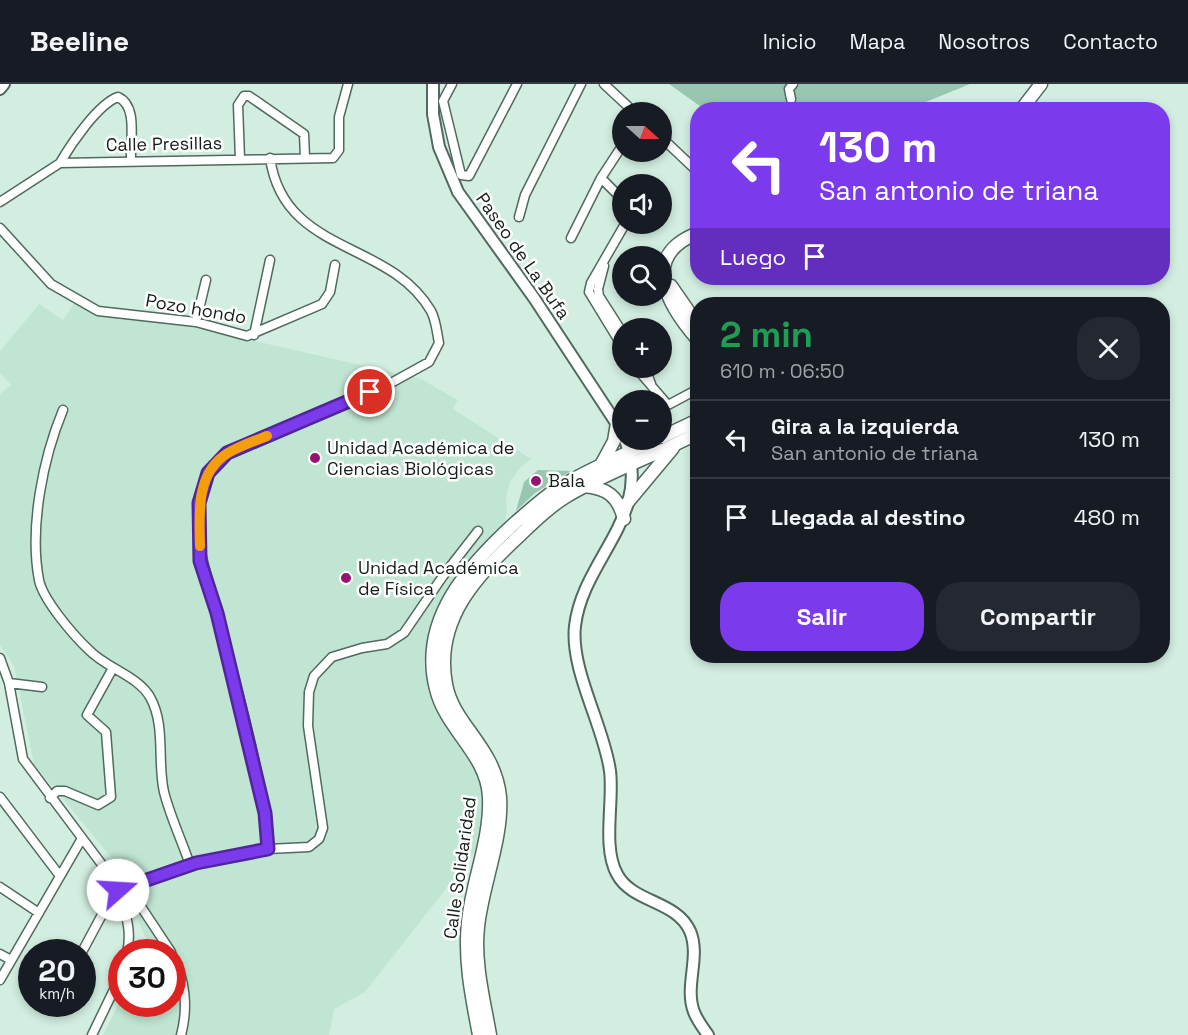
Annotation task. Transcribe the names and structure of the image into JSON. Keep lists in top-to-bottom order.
{
  "streets": {
    "main road": ["Calle Solidaridad"],
    "street": ["Calle Presillas", "Paseo de La Bufa", "Pozo hondo"]
  },
  "places": ["Unidad Académica de Ciencias Biológicas", "Bala", "Unidad Académica de Física"],
  "north": "right",
  "page": {
    "header": "Beeline",
    "nav": [
      "Inicio",
      "Mapa",
      "Nosotros",
      "Contacto"
    ],
    "map_buttons": ["+", "−"],
    "turn": ["130 m", "San antonio de triana"],
    "then": "Luego",
    "heading": ["2 min", "610 m · 06:50"],
    "list": [
      {
        "name": "Gira a la izquierda",
        "note": "San antonio de triana",
        "value": "130 m"
      },
      {
        "name": "Llegada al destino",
        "value": "480 m"
      }
    ],
    "buttons": ["Salir", "Compartir"],
    "speed": "20 km/h",
    "limit": "30"
  }
}
